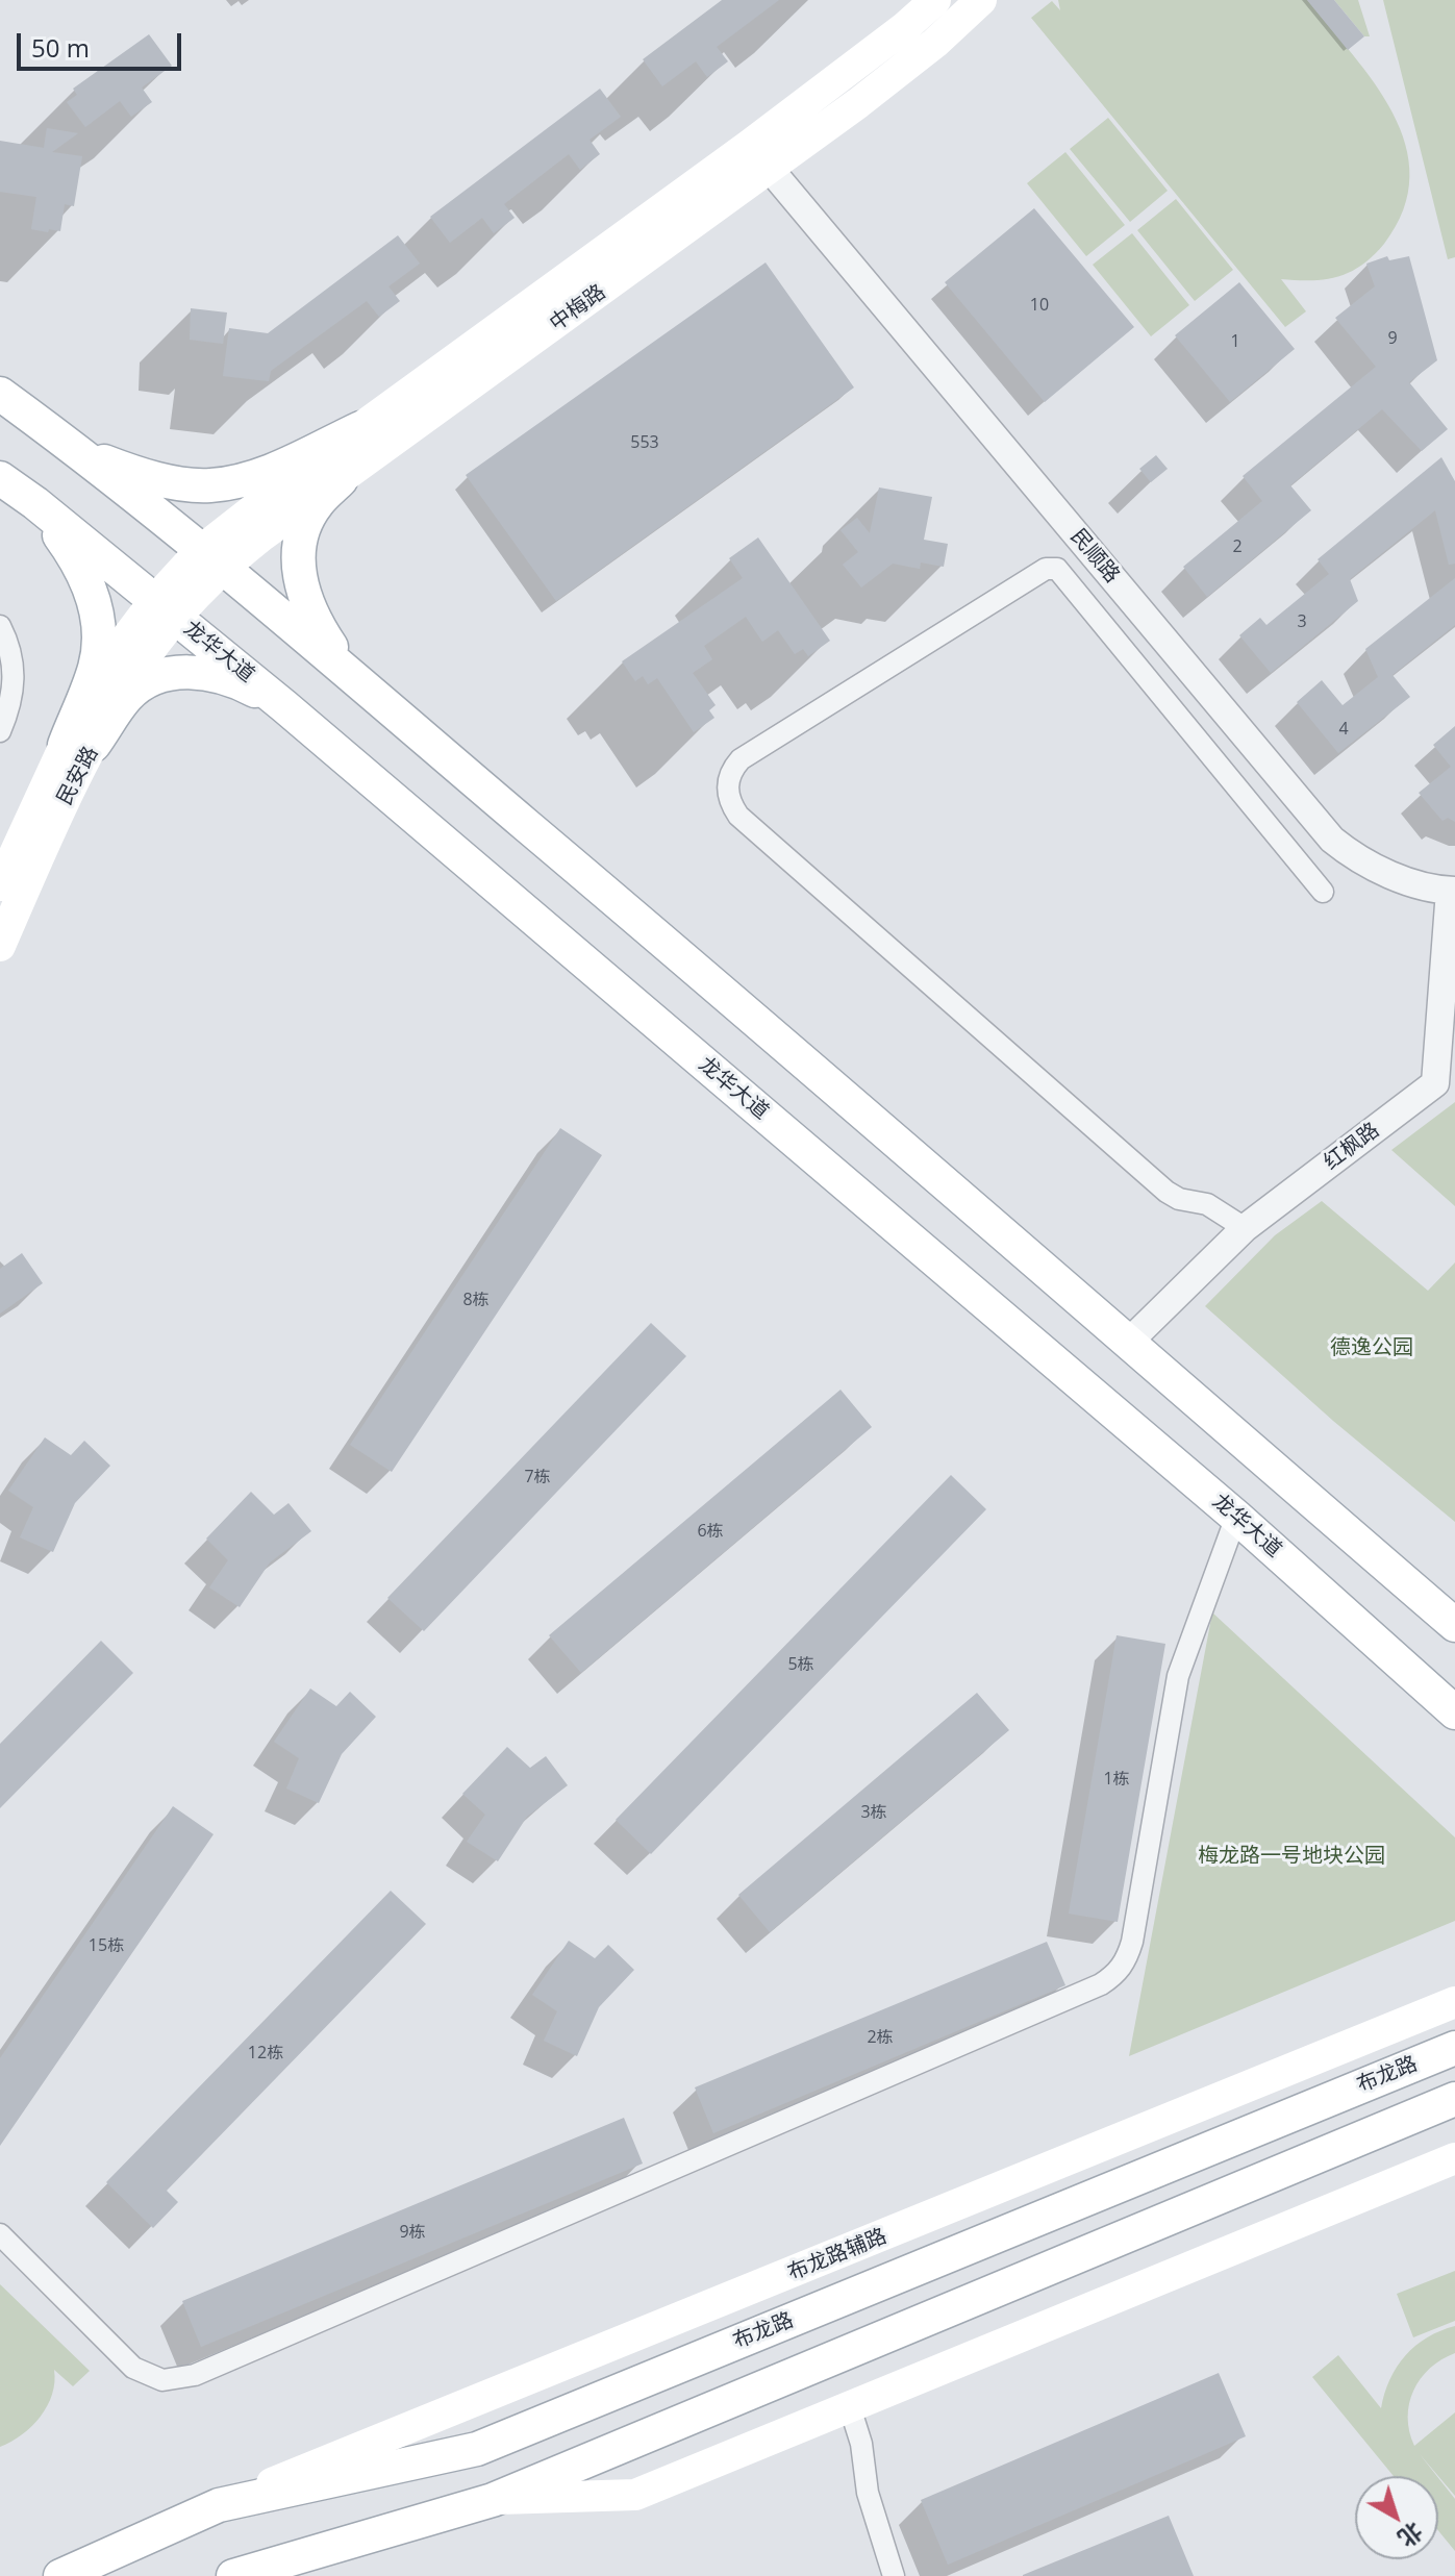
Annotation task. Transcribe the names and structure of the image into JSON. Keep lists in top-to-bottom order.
{
  "streets": {
    "main road": [
      "中梅路",
      "龙华大道",
      "民安路",
      "布龙路",
      "布龙路辅路"
    ],
    "street": ["民顺路", "红枫路"]
  },
  "crossings": [
    ["中梅路", "民顺路"],
    ["中梅路", "龙华大道"],
    ["中梅路", "民安路"],
    ["民顺路", "红枫路"],
    ["龙华大道", "民安路"],
    ["布龙路", "布龙路辅路"]
  ],
  "parks": ["德逸公园", "梅龙路一号地块公园"],
  "house_numbers": [
    "10",
    "9",
    "1",
    "553",
    "2",
    "3",
    "4",
    "8栋",
    "7栋",
    "6栋",
    "5栋",
    "1栋",
    "3栋",
    "15栋",
    "2栋",
    "12栋",
    "9栋"
  ],
  "scale_bar": "50 m",
  "north": "bottom right"
}
